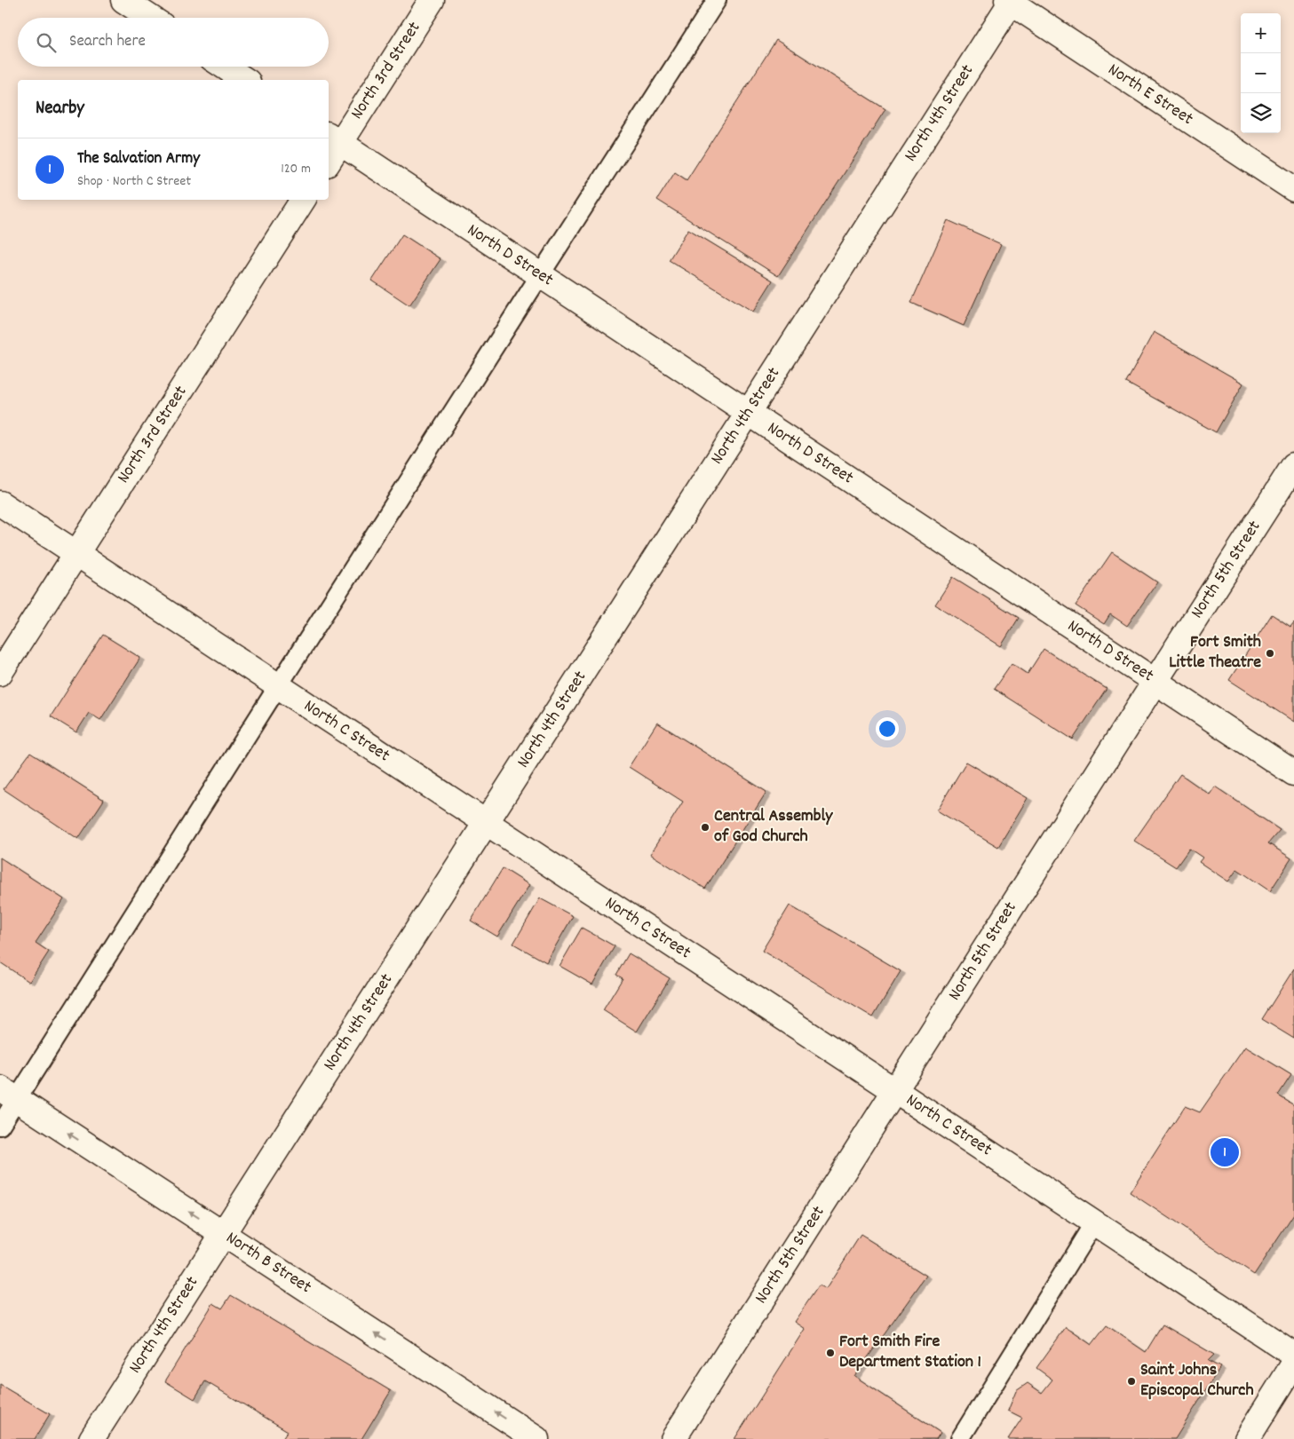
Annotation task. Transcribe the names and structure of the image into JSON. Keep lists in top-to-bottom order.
{
  "streets": {
    "street": [
      "North 3rd Street",
      "North E Street",
      "North 4th Street",
      "North D Street",
      "North 5th Street",
      "North C Street",
      "North B Street"
    ]
  },
  "crossings": [
    ["North 3rd Street", "North D Street"],
    ["North 3rd Street", "North C Street"],
    ["North E Street", "North 4th Street"],
    ["North 4th Street", "North D Street"],
    ["North 4th Street", "North C Street"],
    ["North 4th Street", "North B Street"],
    ["North D Street", "North 5th Street"],
    ["North 5th Street", "North C Street"]
  ],
  "one_way": ["North B Street"],
  "places": [
    "Fort Smith Little Theatre",
    "Central Assembly of God Church",
    "Fort Smith Fire Department Station 1",
    "Saint Johns Episcopal Church"
  ],
  "page": {
    "map_buttons": ["+", "−"],
    "search": "Search here",
    "heading": "Nearby",
    "list": [
      {
        "mark": "1",
        "name": "The Salvation Army",
        "note": "Shop · North C Street",
        "value": "120 m"
      }
    ],
    "pins": "1"
  }
}
